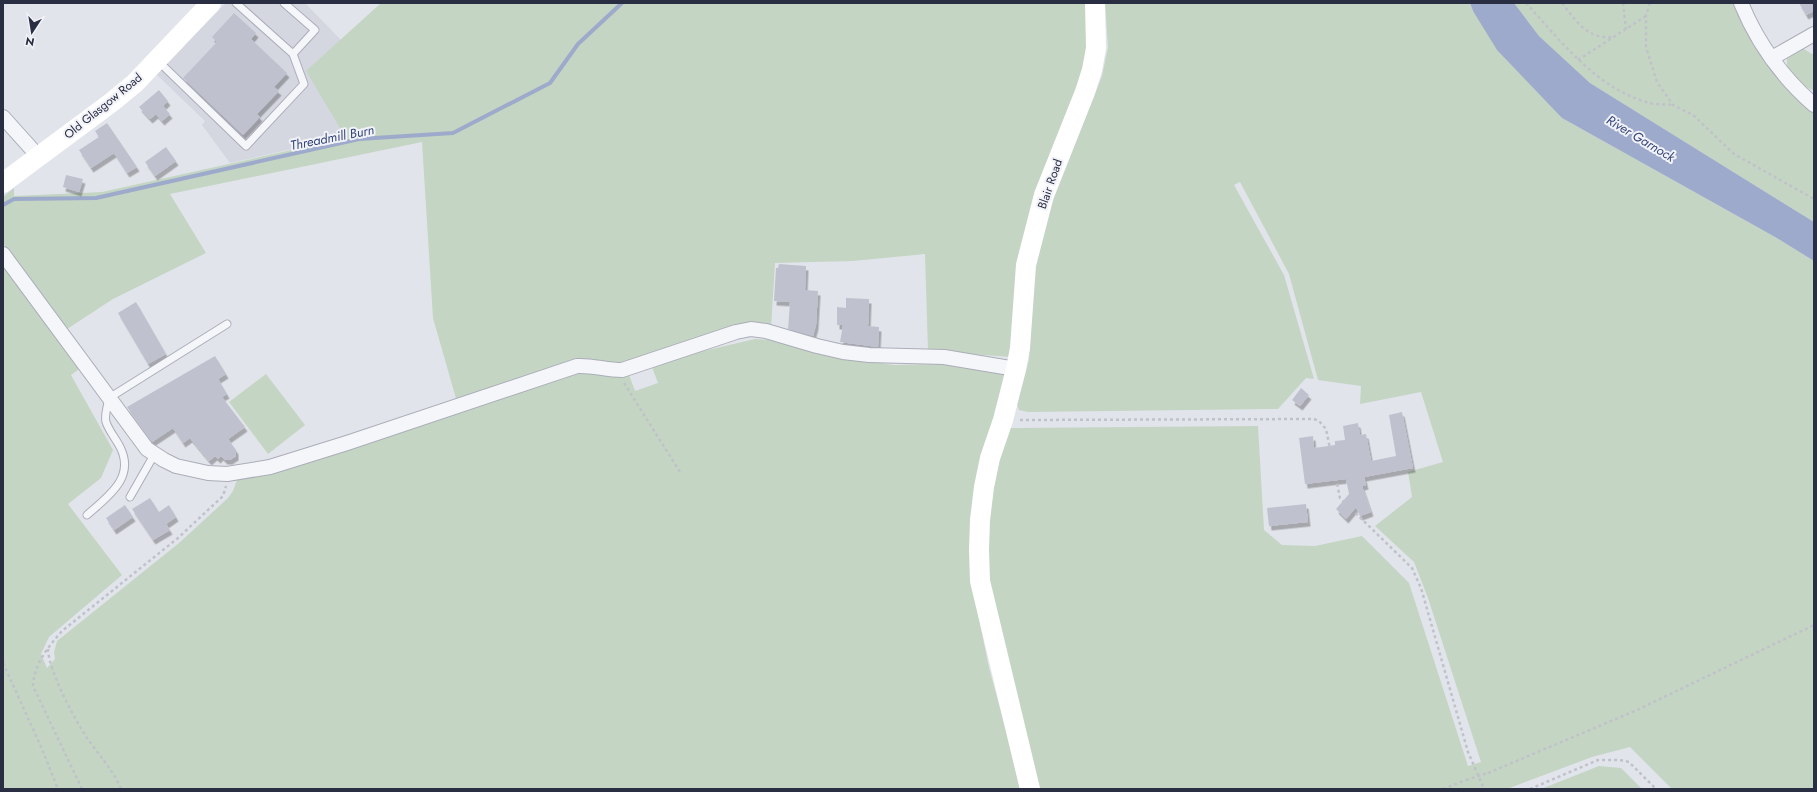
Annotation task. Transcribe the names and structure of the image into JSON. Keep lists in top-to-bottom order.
{
  "streets": {
    "street": ["Old Glasgow Road", "Blair Road"]
  },
  "water": ["Threadmill Burn", "River Garnock"],
  "north": "bottom"
}
